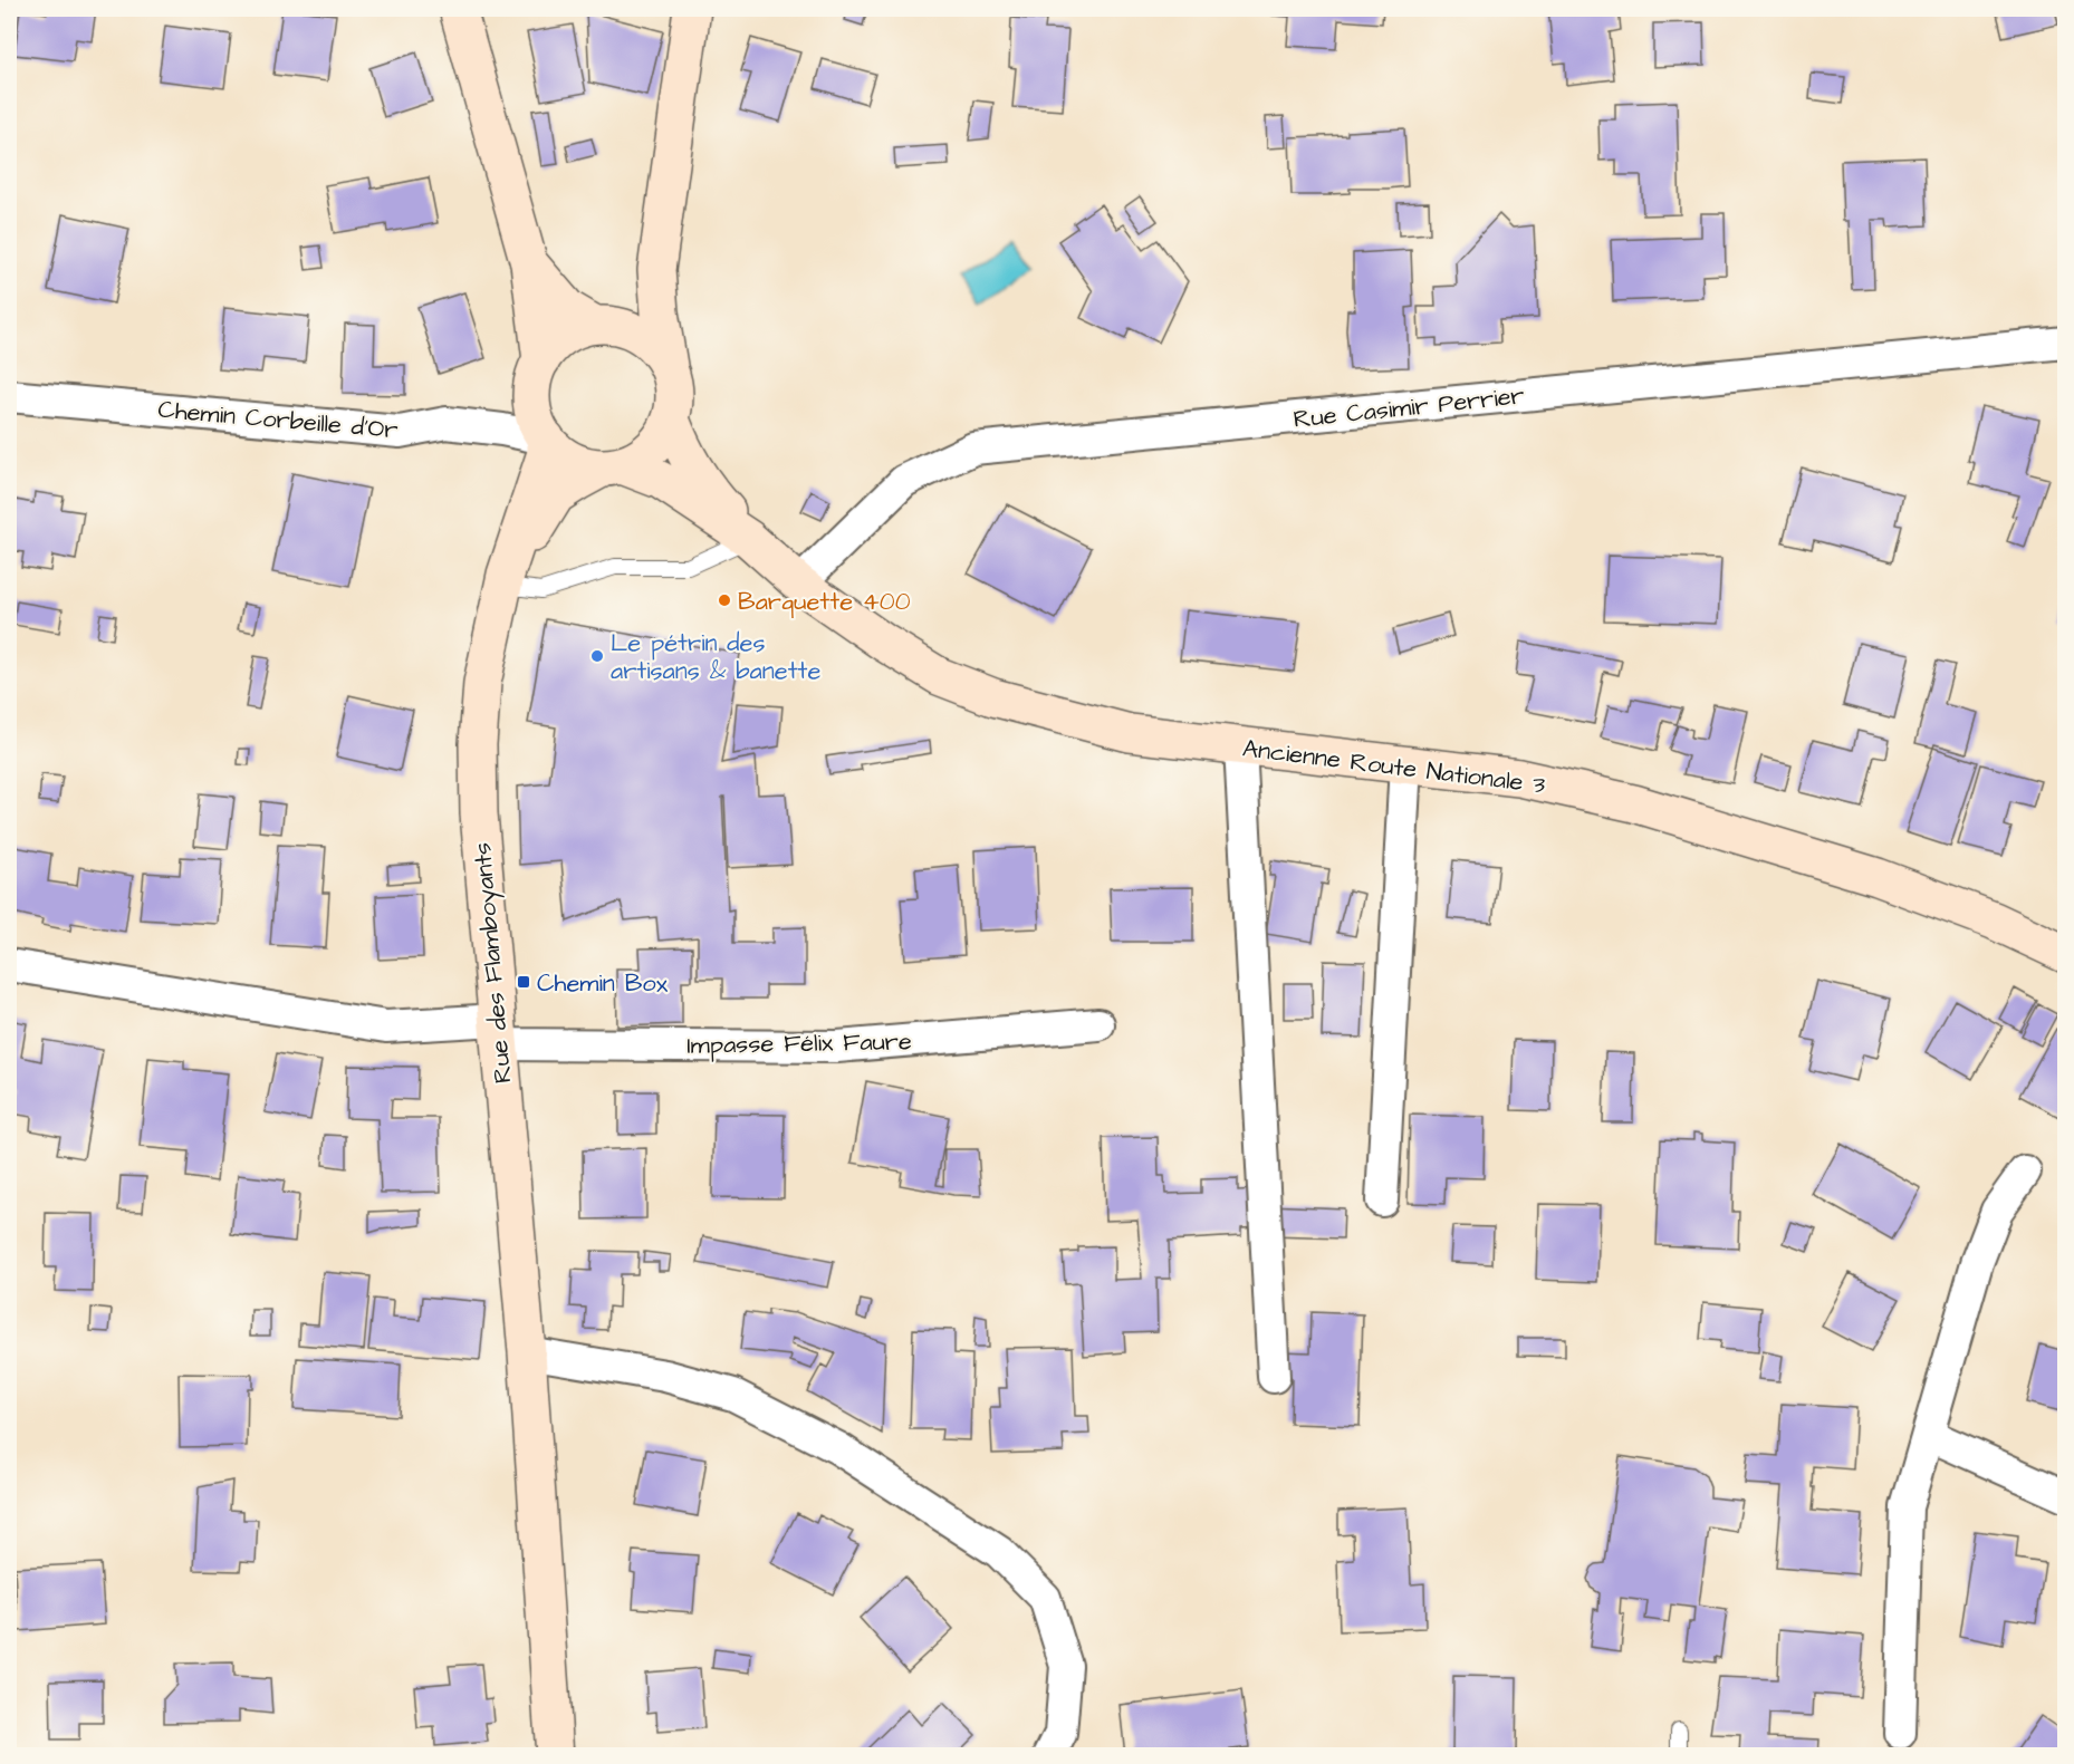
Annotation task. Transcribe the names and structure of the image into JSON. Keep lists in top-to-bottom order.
{
  "streets": {
    "main road": ["Ancienne Route Nationale 3", "Rue des Flamboyants"],
    "street": ["Rue Casimir Perrier", "Chemin Corbeille d'Or", "Impasse Félix Faure"]
  },
  "crossings": [
    ["Rue Casimir Perrier", "Ancienne Route Nationale 3"],
    ["Chemin Corbeille d'Or", "Ancienne Route Nationale 3"],
    ["Chemin Corbeille d'Or", "Rue des Flamboyants"],
    ["Ancienne Route Nationale 3", "Rue des Flamboyants"],
    ["Rue des Flamboyants", "Impasse Félix Faure"]
  ],
  "places": {
    "other": ["Barquette 400", "Le pétrin des artisans & banette"],
    "transit": ["Chemin Box"]
  }
}
